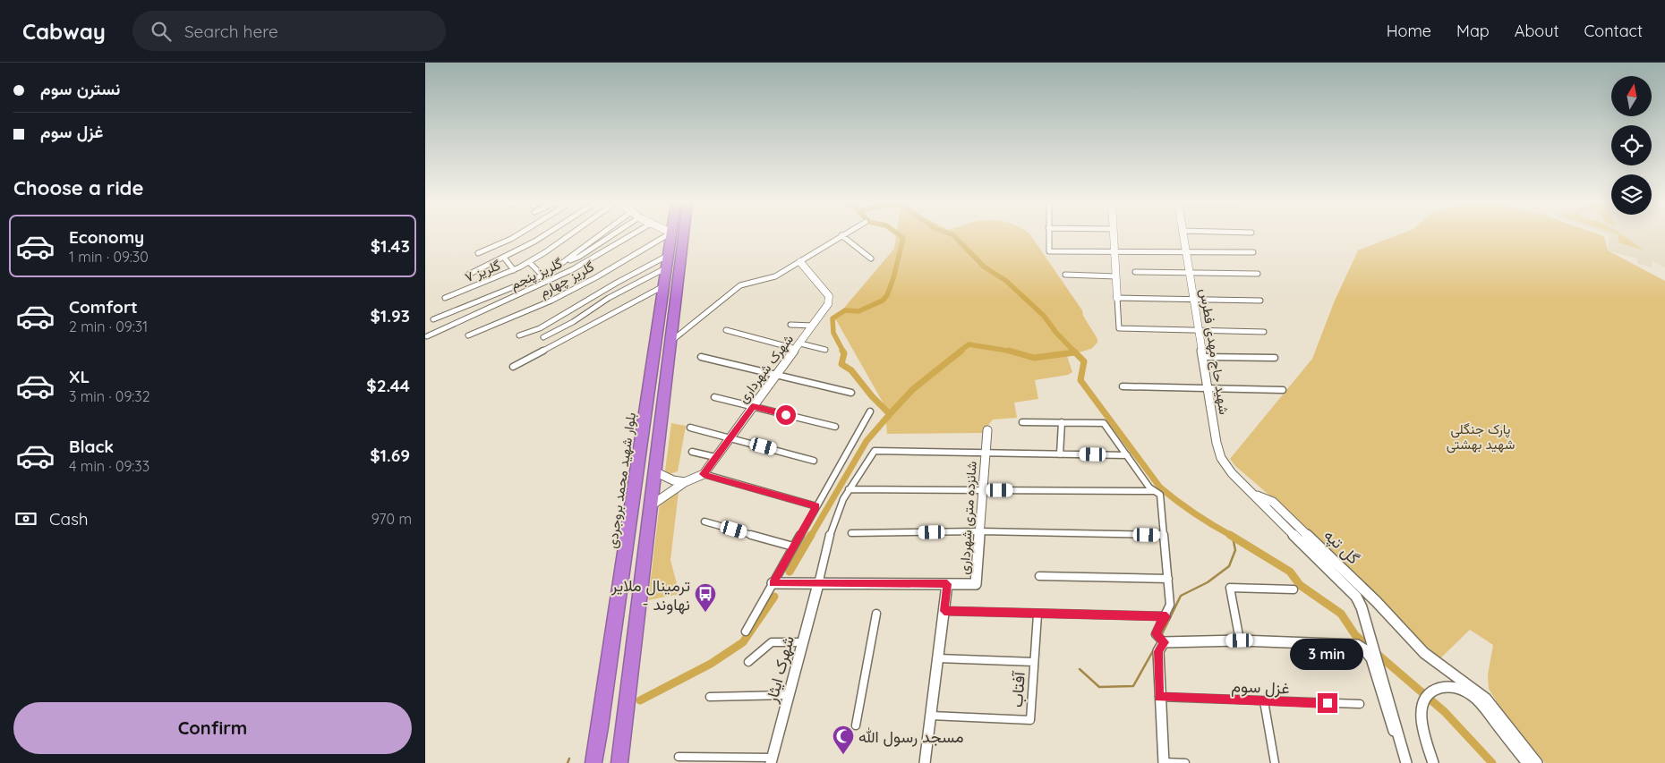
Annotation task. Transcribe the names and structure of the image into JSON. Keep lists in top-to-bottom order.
{
  "streets": {
    "highway": ["بلوار شهید محمد بروجردی"],
    "street": [
      "گلریز ۷",
      "گلریز پنجم",
      "گلریز چهارم",
      "شهید حاج مهدی فطرس",
      "شهرک شهرداری",
      "شانزده متری شهرداری",
      "گل تپه",
      "شهرک ایثار",
      "غزل سوم",
      "آفتاب"
    ]
  },
  "crossings": [
    ["شهید حاج مهدی فطرس", "گل تپه"],
    ["شانزده متری شهرداری", "شهرک ایثار"]
  ],
  "parks": ["پارک جنگلی شهید بهشتی"],
  "places": {
    "bus stop": ["ترمینال ملایر - نهاوند"],
    "mosque": ["مسجد رسول الله"]
  },
  "north": "top",
  "page": {
    "header": "Cabway",
    "search": "Search here",
    "nav": [
      "Home",
      "Map",
      "About",
      "Contact"
    ],
    "banner": ["نسترن سوم", "غزل سوم"],
    "heading": "Choose a ride",
    "list": [
      {
        "name": "Economy",
        "note": "1 min · 09:30",
        "value": "$1.43"
      },
      {
        "name": "Comfort",
        "note": "2 min · 09:31",
        "value": "$1.93"
      },
      {
        "name": "XL",
        "note": "3 min · 09:32",
        "value": "$2.44"
      },
      {
        "name": "Black",
        "note": "4 min · 09:33",
        "value": "$1.69"
      }
    ],
    "pay": ["Cash", "970 m"],
    "bubble": "3 min",
    "buttons": "Confirm"
  }
}
